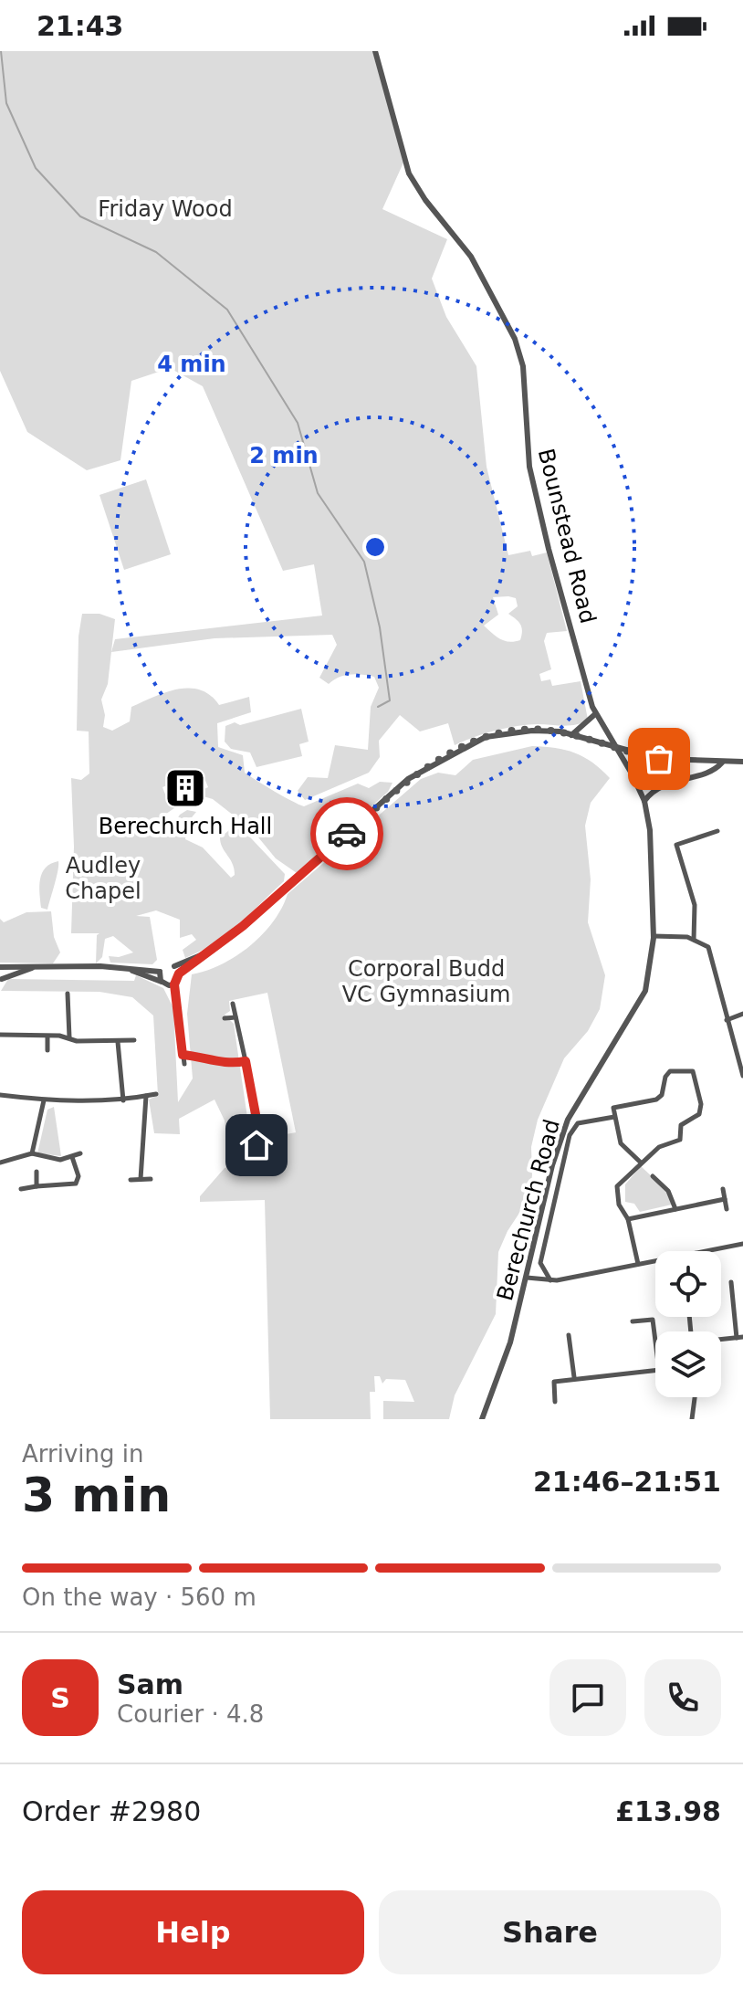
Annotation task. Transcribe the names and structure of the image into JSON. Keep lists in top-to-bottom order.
{
  "streets": {
    "street": ["Bounstead Road", "Berechurch Road"]
  },
  "crossings": [
    ["Bounstead Road", "Berechurch Road"]
  ],
  "parks": ["Friday Wood", "Audley Chapel", "Corporal Budd VC Gymnasium"],
  "places": {
    "building": ["Berechurch Hall"]
  },
  "page": {
    "status": "21:43",
    "heading": ["3 min", "Arriving in", "21:46–21:51"],
    "panel": [
      "Sam",
      "Courier · 4.8",
      "Order #2980",
      "£13.98"
    ],
    "bar": "On the way · 560 m",
    "round": "S",
    "buttons": ["Help", "Share"]
  },
  "rings": ["4 min", "2 min"]
}
